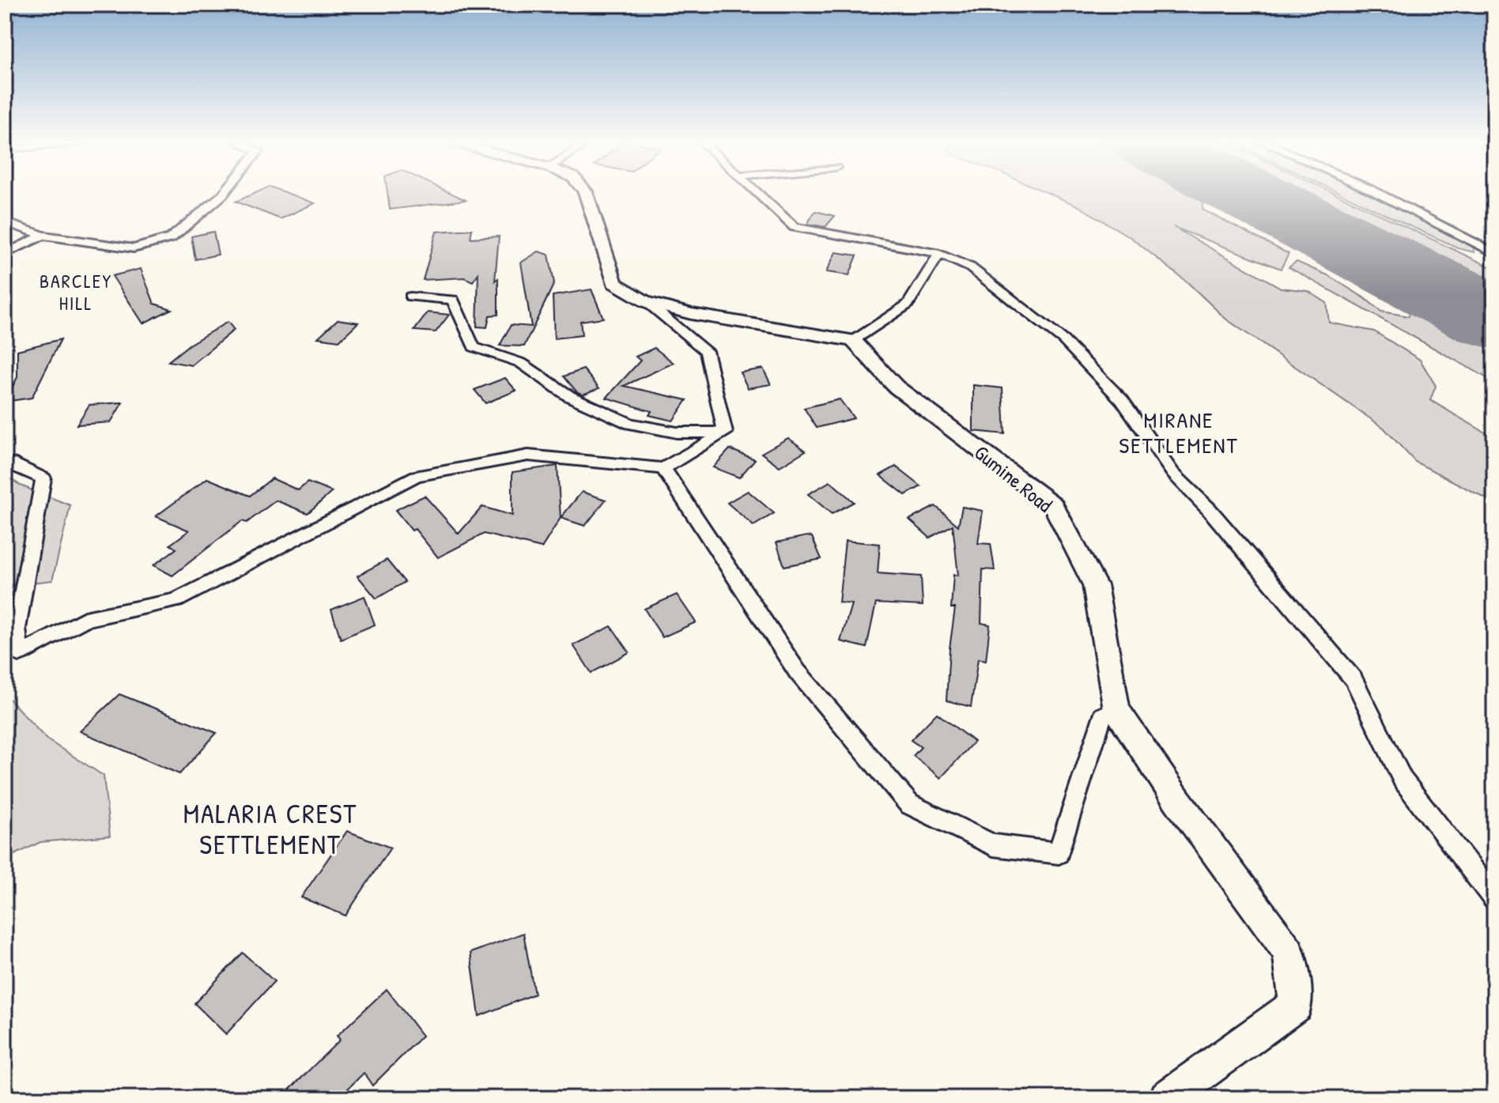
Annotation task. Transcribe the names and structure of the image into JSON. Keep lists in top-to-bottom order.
{
  "streets": {
    "main road": ["Gumine Road"]
  },
  "districts": ["BARCLEY HILL", "MIRANE SETTLEMENT", "MALARIA CREST SETTLEMENT"]
}
